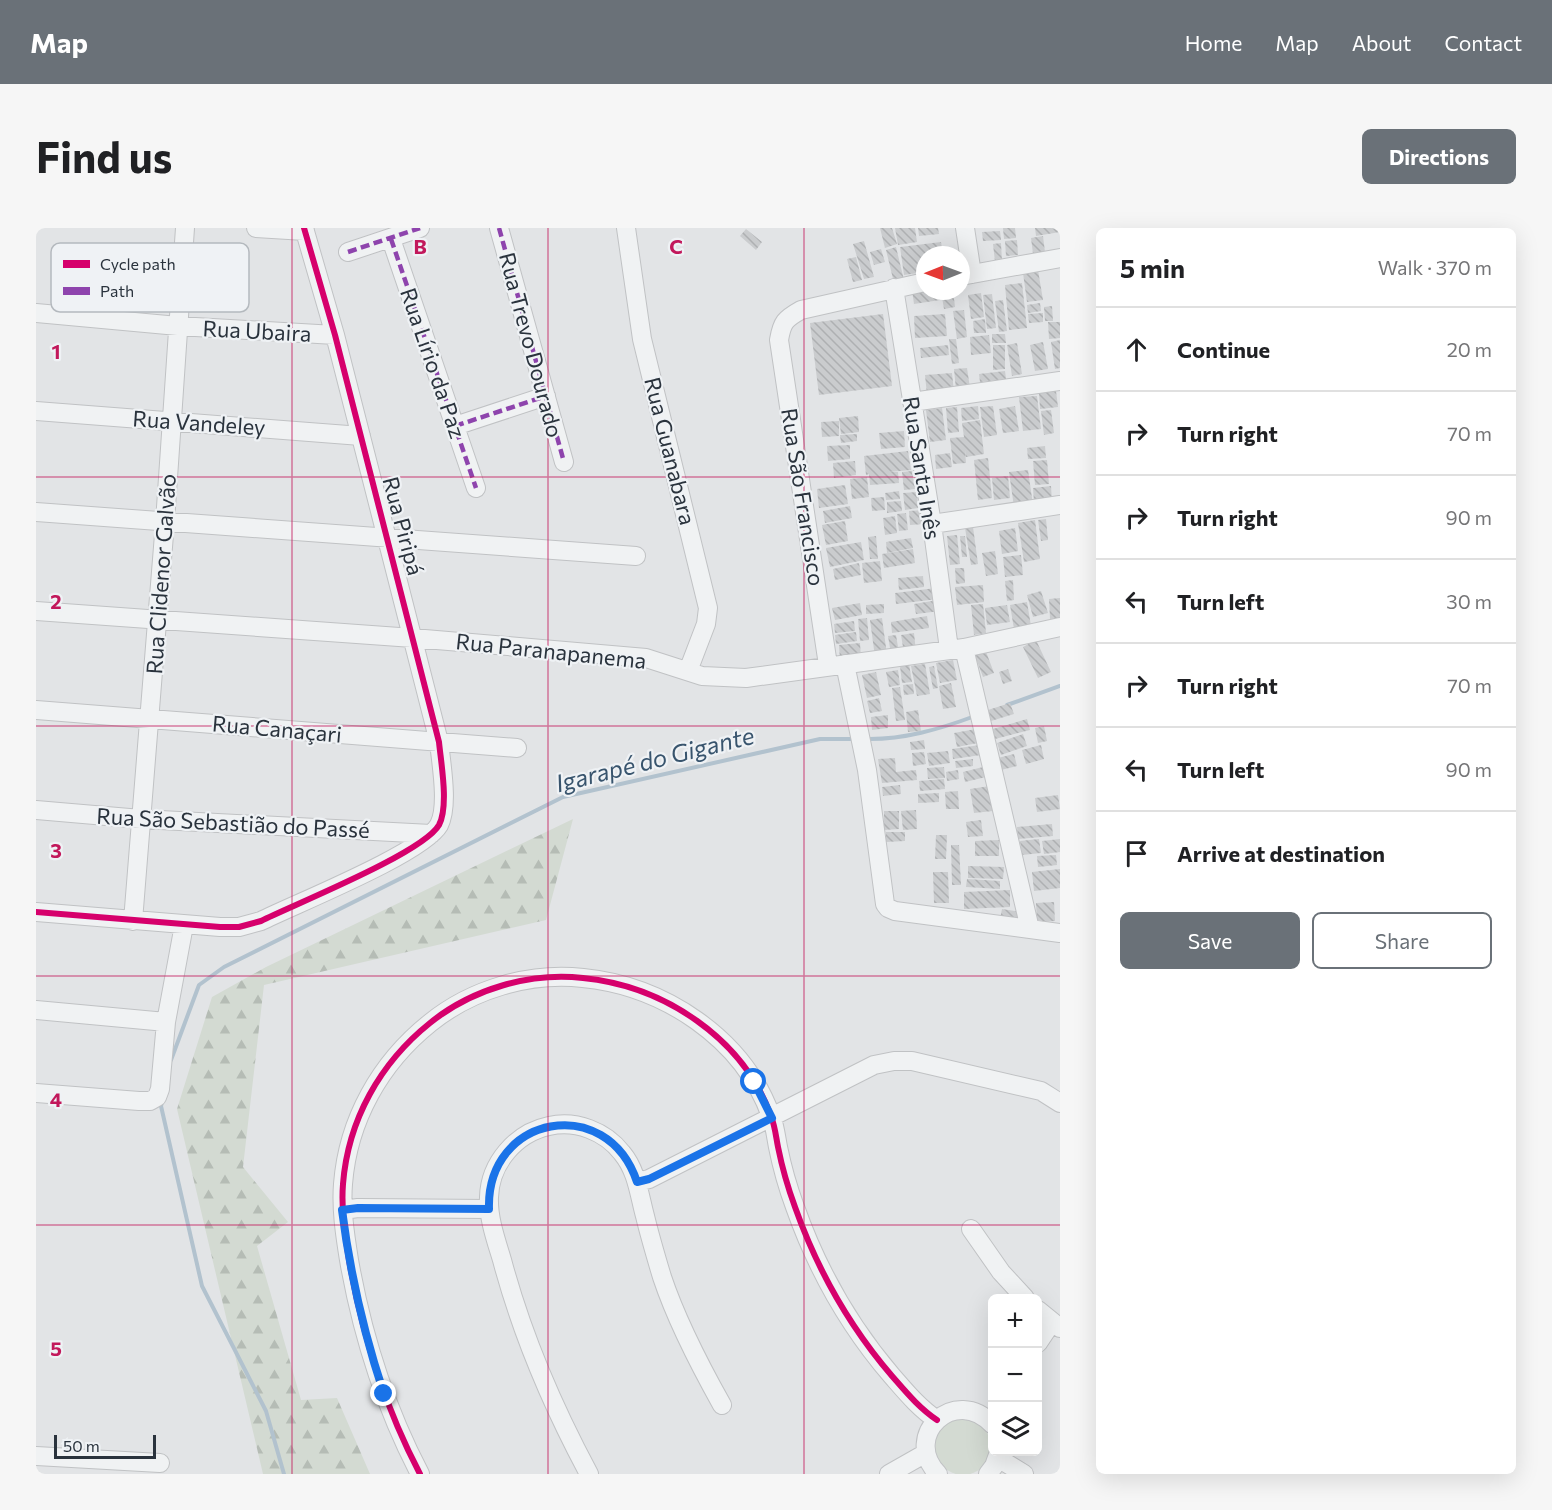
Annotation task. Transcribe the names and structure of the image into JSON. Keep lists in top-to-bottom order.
{
  "streets": {
    "street": [
      "Rua Ubaira",
      "Rua Trevo Dourado",
      "Rua Lírio da Paz",
      "Rua Vandeley",
      "Rua Guanabara",
      "Rua Santa Inês",
      "Rua São Francisco",
      "Rua Piripá",
      "Rua Clidenor Galvão",
      "Rua Paranapanema",
      "Rua Canaçari",
      "Rua São Sebastião do Passé"
    ]
  },
  "crossings": [
    ["Rua Ubaira", "Rua Piripá"],
    ["Rua Ubaira", "Rua Clidenor Galvão"],
    ["Rua Vandeley", "Rua Piripá"],
    ["Rua Vandeley", "Rua Clidenor Galvão"],
    ["Rua Guanabara", "Rua Paranapanema"],
    ["Rua Santa Inês", "Rua São Francisco"],
    ["Rua Santa Inês", "Rua Paranapanema"],
    ["Rua São Francisco", "Rua Paranapanema"],
    ["Rua Piripá", "Rua Paranapanema"],
    ["Rua Piripá", "Rua Canaçari"],
    ["Rua Piripá", "Rua São Sebastião do Passé"],
    ["Rua Clidenor Galvão", "Rua Paranapanema"],
    ["Rua Clidenor Galvão", "Rua Canaçari"],
    ["Rua Clidenor Galvão", "Rua São Sebastião do Passé"]
  ],
  "water": ["Igarapé do Gigante"],
  "legend": ["Cycle path", "Path"],
  "scale_bar": "50 m",
  "north": "left",
  "page": {
    "header": "Map",
    "nav": [
      "Home",
      "Map",
      "About",
      "Contact"
    ],
    "buttons": [
      "Directions",
      ["Save", "Share"]
    ],
    "title": "Find us",
    "heading": ["5 min", "Walk · 370 m"],
    "list": [
      ["Continue", "20 m"],
      ["Turn right", "70 m"],
      ["Turn right", "90 m"],
      ["Turn left", "30 m"],
      ["Turn right", "70 m"],
      ["Turn left", "90 m"],
      "Arrive at destination"
    ],
    "map_buttons": ["+", "−"],
    "scale": "50 m"
  },
  "grid": {
    "columns": ["B", "C"],
    "rows": [
      "1",
      "2",
      "3",
      "4",
      "5"
    ]
  }
}
